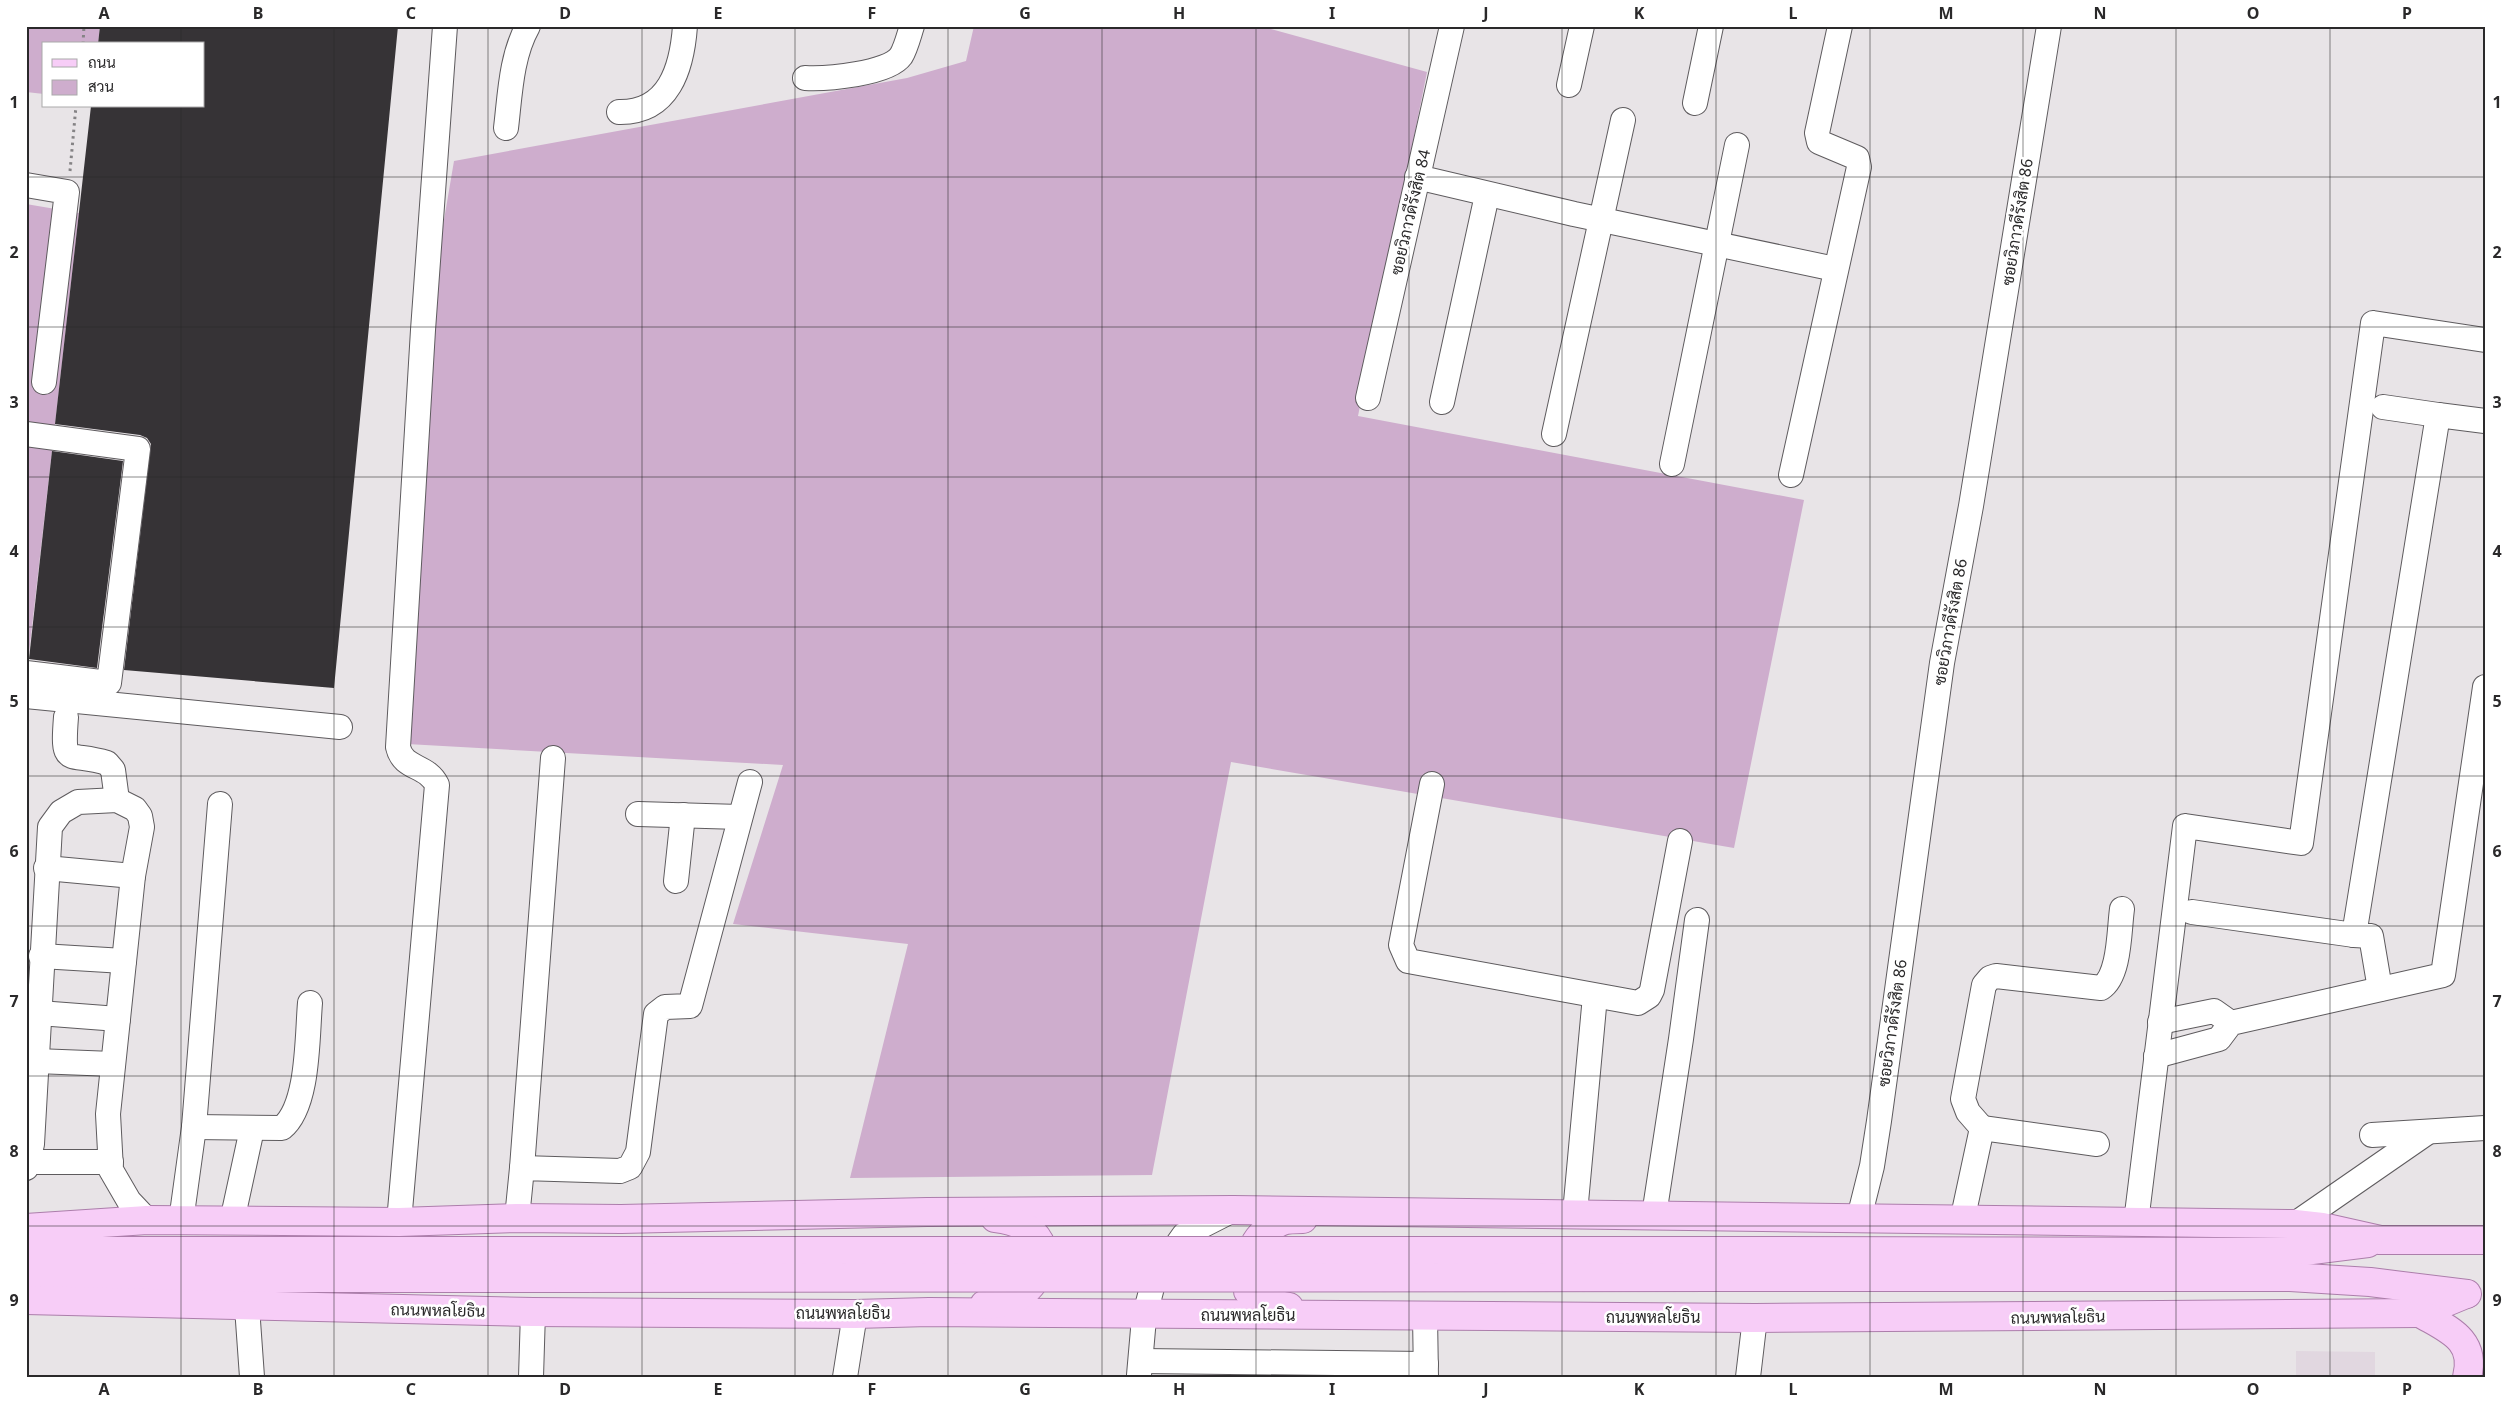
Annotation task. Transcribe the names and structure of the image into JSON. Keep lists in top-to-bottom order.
{
  "streets": {
    "main road": ["ถนนพหลโยธิน"],
    "street": ["ซอยวิภาวดีรังสิต 84", "ซอยวิภาวดีรังสิต 86"]
  },
  "crossings": [
    ["ซอยวิภาวดีรังสิต 86", "ถนนพหลโยธิน"]
  ],
  "legend": ["ถนน", "สวน"],
  "grid": {
    "columns": [
      "A",
      "B",
      "C",
      "D",
      "E",
      "F",
      "G",
      "H",
      "I",
      "J",
      "K",
      "L",
      "M",
      "N",
      "O",
      "P"
    ],
    "rows": [
      "1",
      "2",
      "3",
      "4",
      "5",
      "6",
      "7",
      "8",
      "9"
    ]
  }
}
